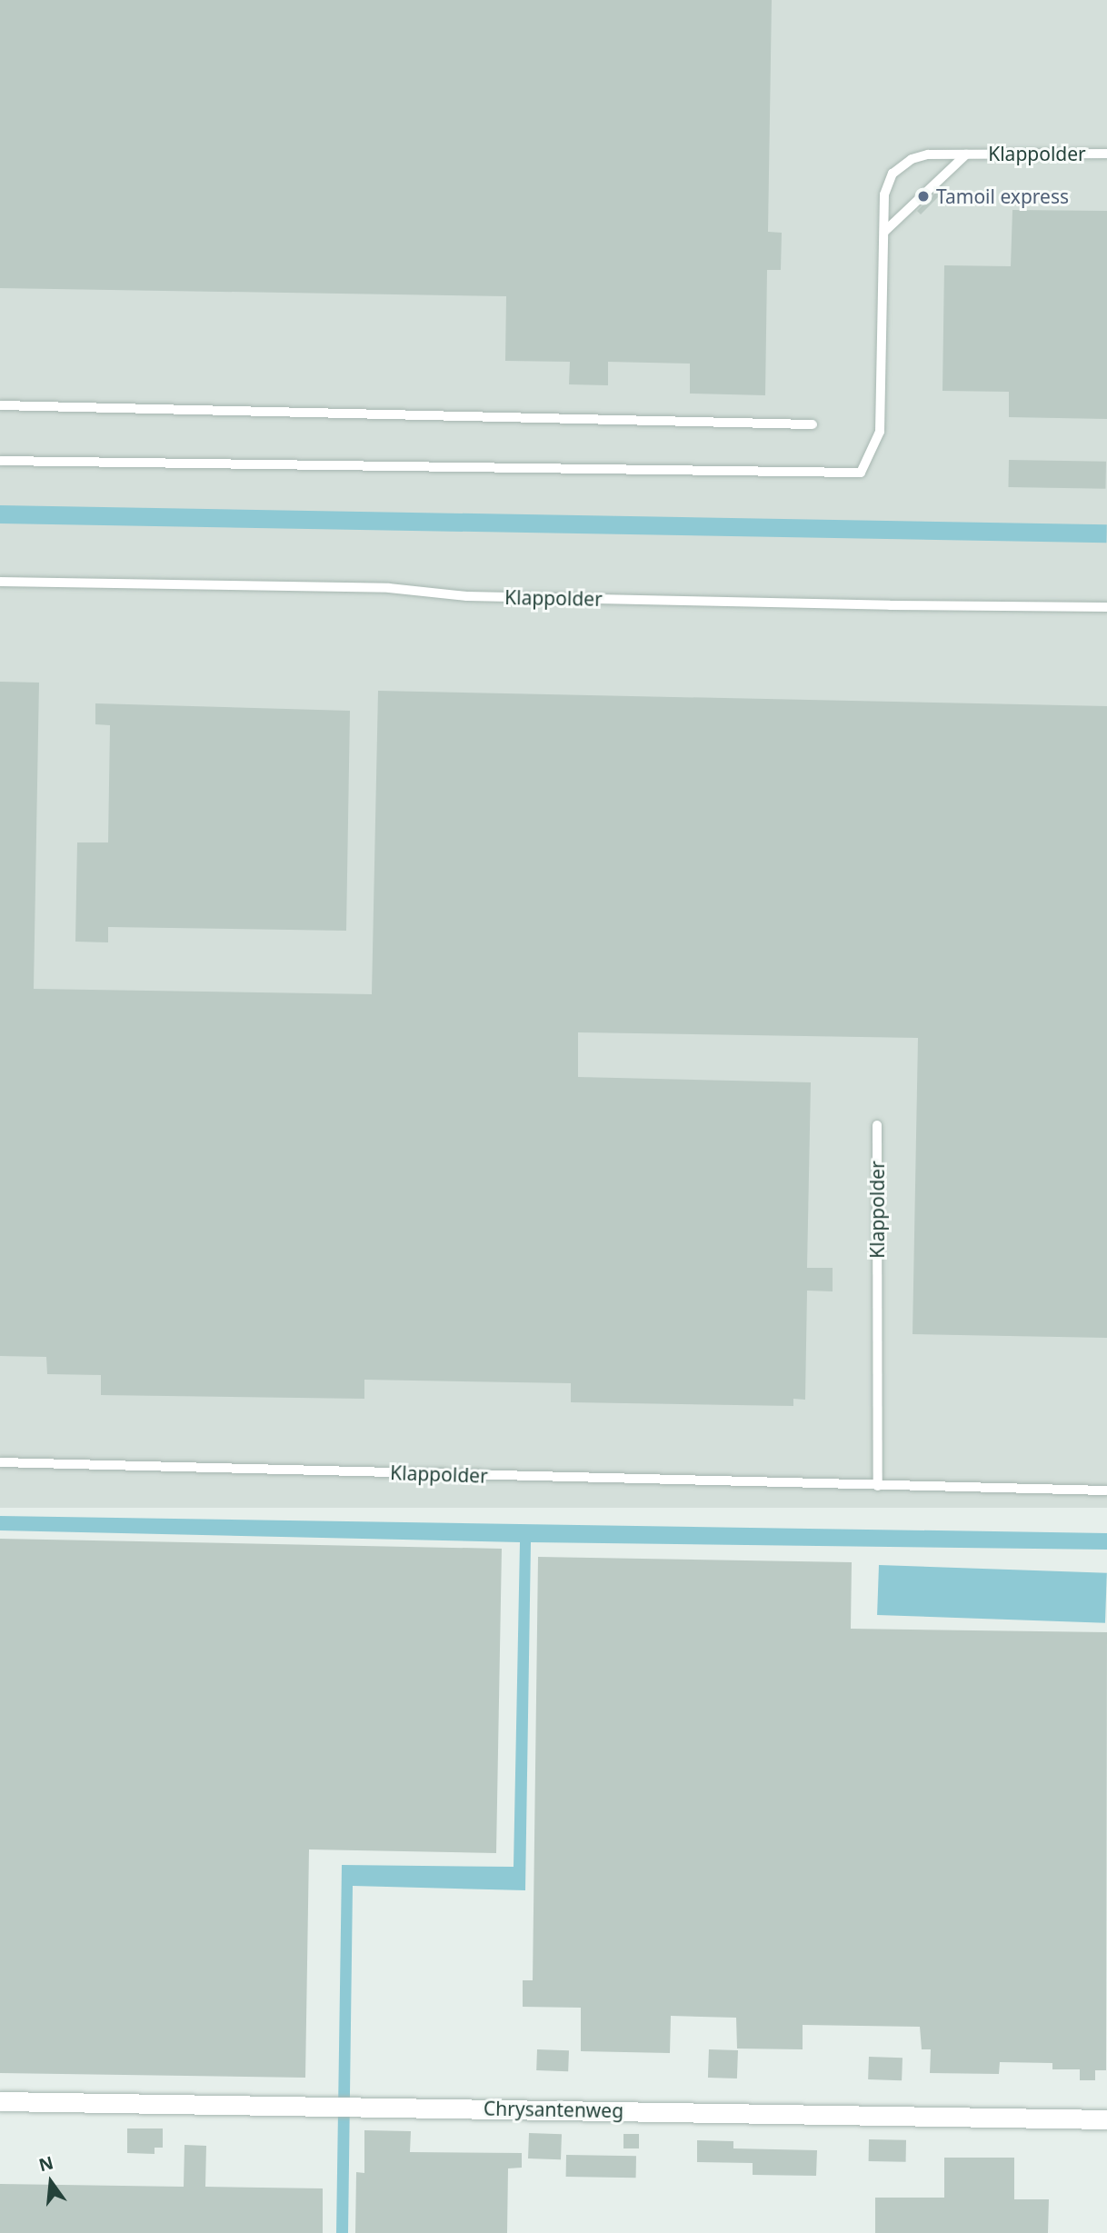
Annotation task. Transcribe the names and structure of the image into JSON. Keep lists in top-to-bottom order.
{
  "streets": {
    "street": ["Chrysantenweg"],
    "lane": ["Klappolder"]
  },
  "places": ["Tamoil express"],
  "north": "top"
}
